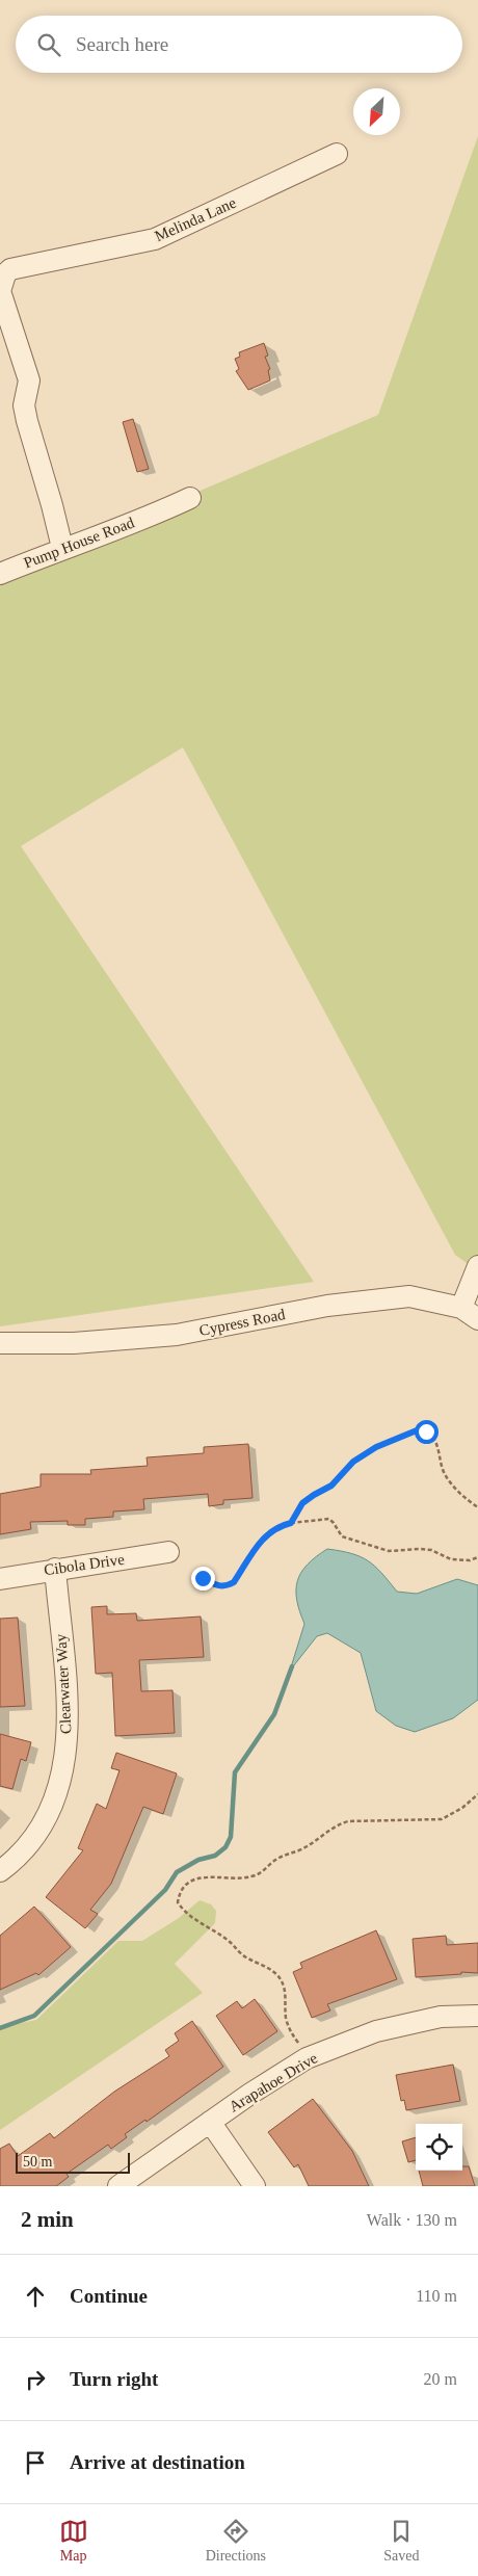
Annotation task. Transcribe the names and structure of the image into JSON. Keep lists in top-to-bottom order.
{
  "streets": {
    "street": [
      "Melinda Lane",
      "Pump House Road",
      "Cypress Road",
      "Cibola Drive",
      "Clearwater Way",
      "Arapahoe Drive"
    ]
  },
  "crossings": [
    ["Melinda Lane", "Pump House Road"],
    ["Cibola Drive", "Clearwater Way"]
  ],
  "scale_bar": "50 m",
  "north": "bottom left",
  "page": {
    "search": "Search here",
    "scale": "50 m",
    "heading": ["2 min", "Walk · 130 m"],
    "list": [
      ["Continue", "110 m"],
      ["Turn right", "20 m"],
      "Arrive at destination"
    ],
    "nav": ["Map", "Directions", "Saved"]
  }
}
